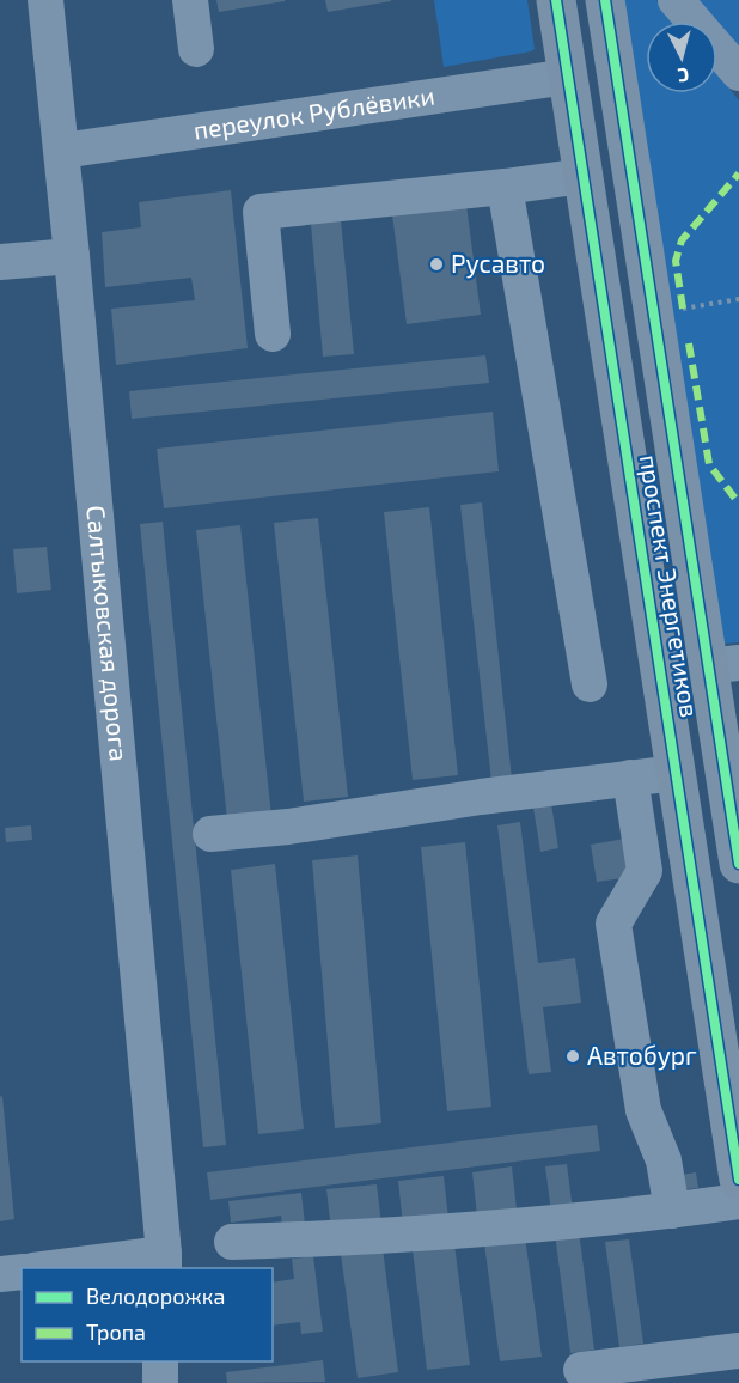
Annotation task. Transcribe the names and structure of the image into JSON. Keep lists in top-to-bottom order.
{
  "streets": {
    "main road": ["проспект Энергетиков"],
    "street": ["переулок Рублёвики", "Салтыковская дорога"]
  },
  "crossings": [
    ["переулок Рублёвики", "проспект Энергетиков"],
    ["переулок Рублёвики", "Салтыковская дорога"]
  ],
  "places": ["Русавто", "Автобург"],
  "legend": ["Велодорожка", "Тропа"],
  "north": "bottom"
}
